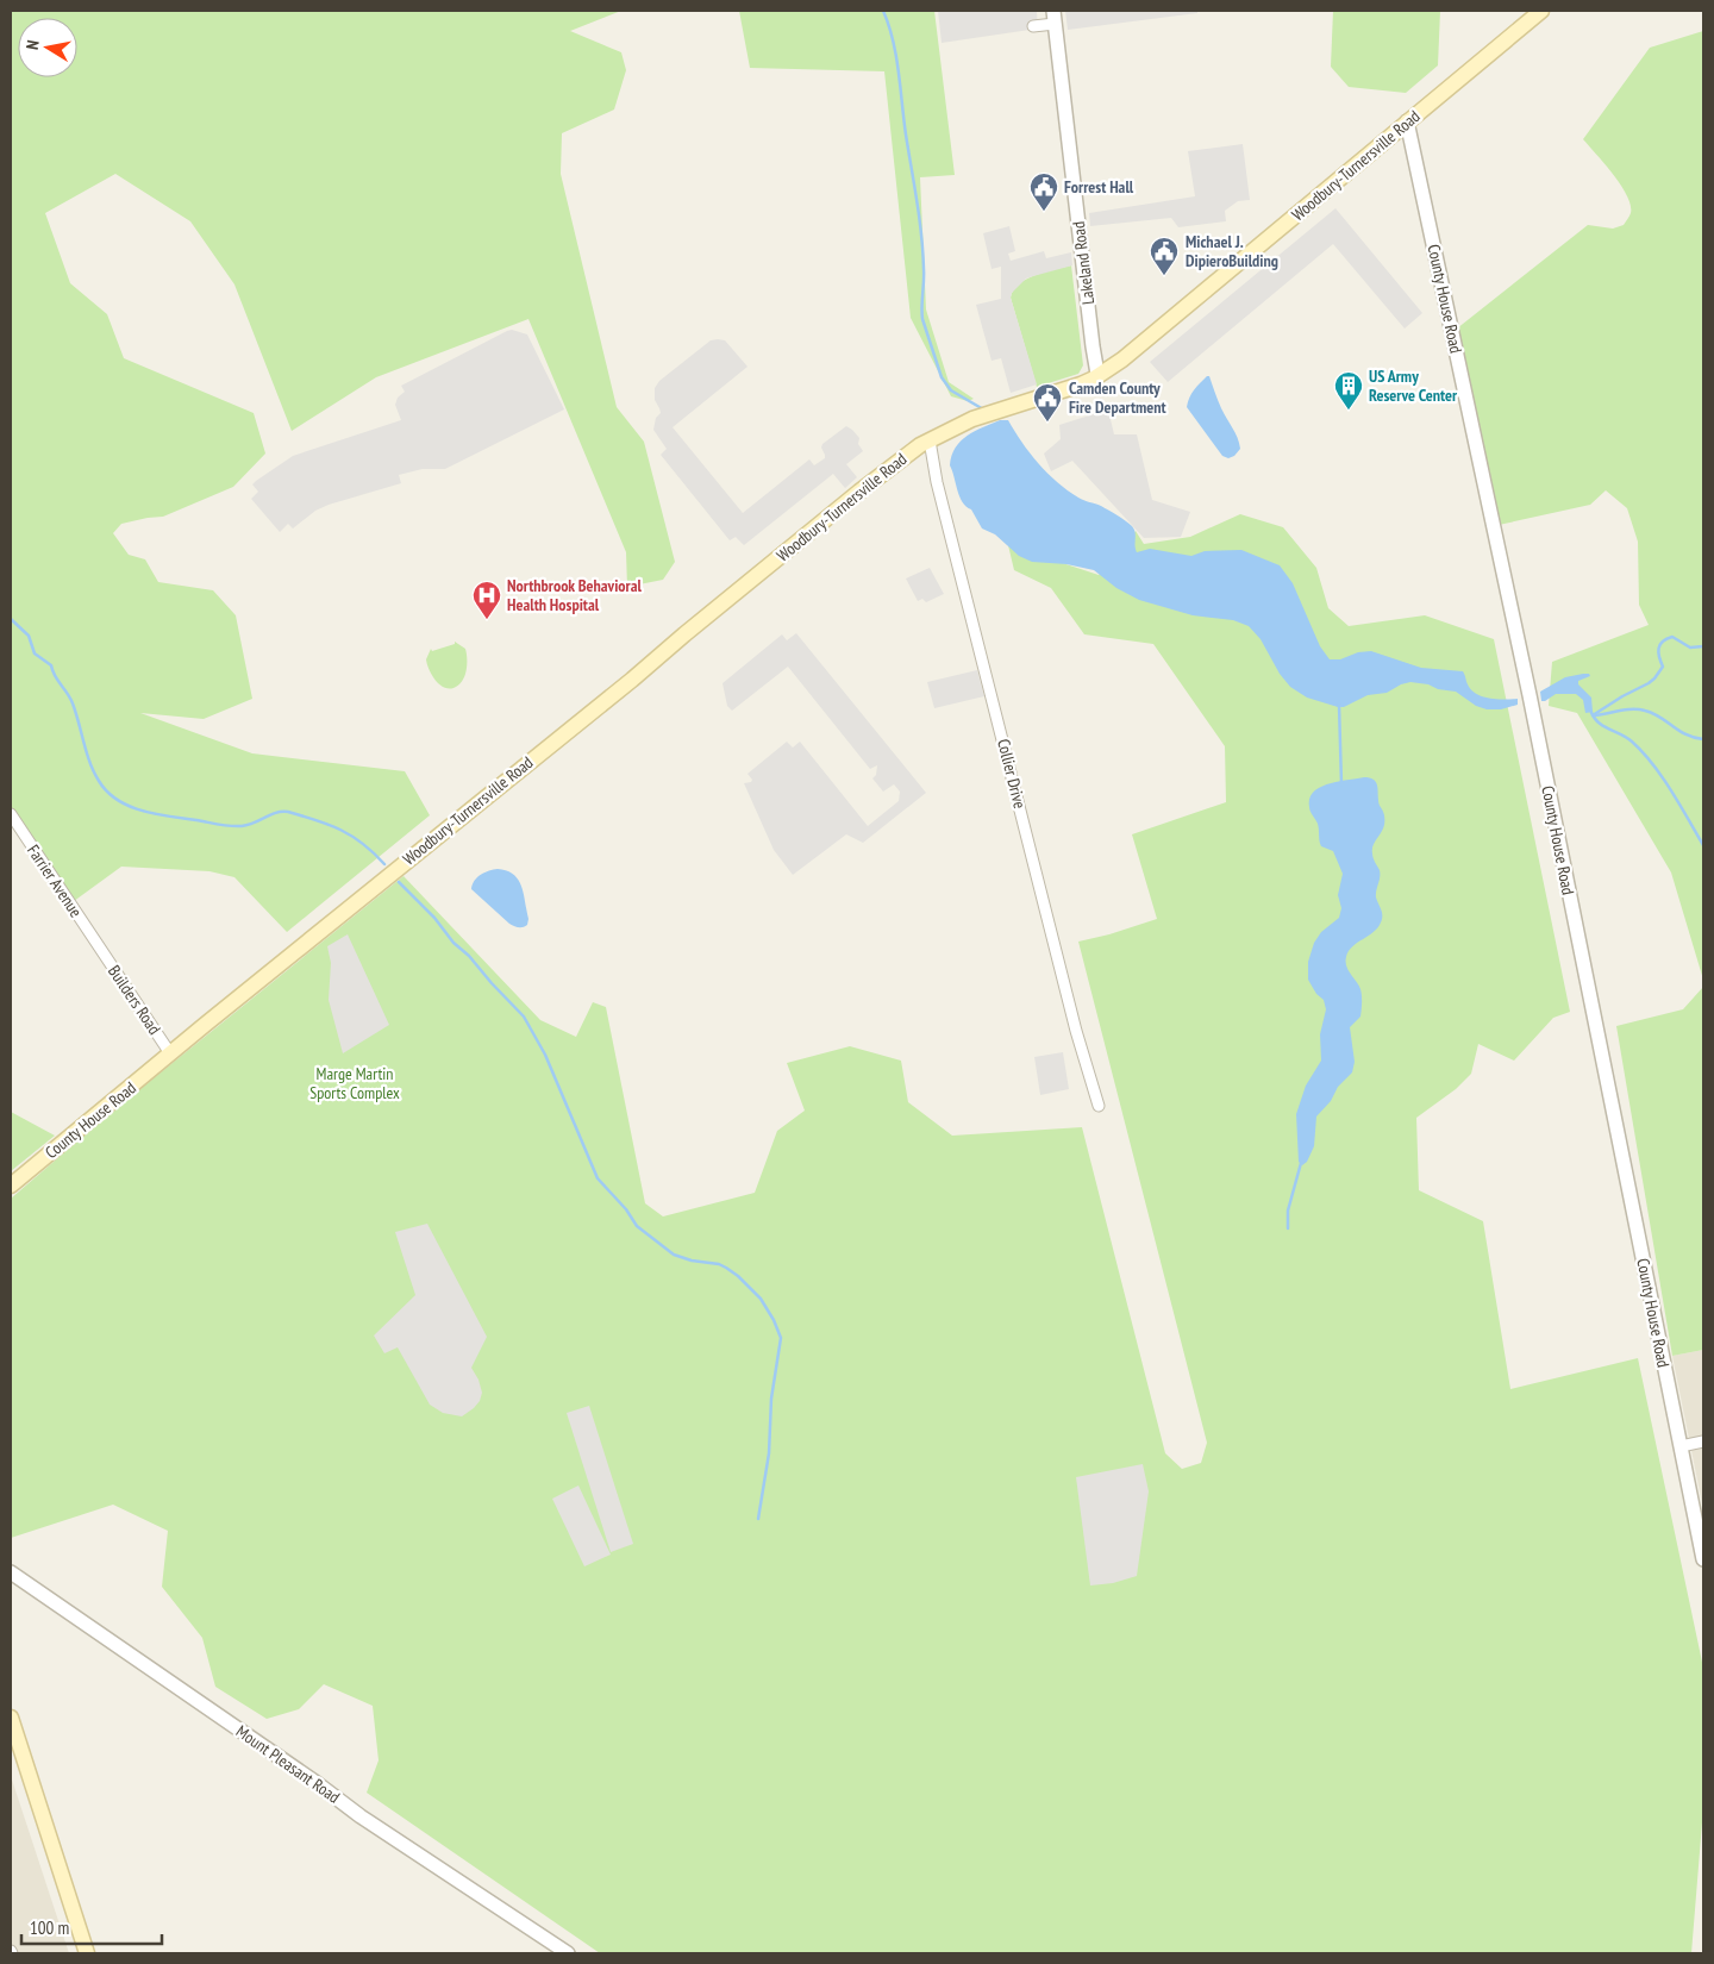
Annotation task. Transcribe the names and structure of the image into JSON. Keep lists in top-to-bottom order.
{
  "streets": {
    "main road": ["Woodbury-Turnersville Road", "County House Road"],
    "street": [
      "Lakeland Road",
      "Collier Drive",
      "Farrier Avenue",
      "Builders Road",
      "Mount Pleasant Road"
    ]
  },
  "crossings": [
    ["Woodbury-Turnersville Road", "Lakeland Road"],
    ["Woodbury-Turnersville Road", "County House Road"],
    ["Woodbury-Turnersville Road", "Collier Drive"],
    ["Woodbury-Turnersville Road", "Builders Road"],
    ["County House Road", "Builders Road"],
    ["Farrier Avenue", "Builders Road"]
  ],
  "parks": ["Marge Martin Sports Complex"],
  "places": {
    "public building": ["Forrest Hall", "Michael J. DipieroBuilding", "Camden County Fire Department"],
    "building": ["US Army Reserve Center"],
    "hospital": ["Northbrook Behavioral Health Hospital"]
  },
  "scale_bar": "100 m",
  "north": "left"
}
